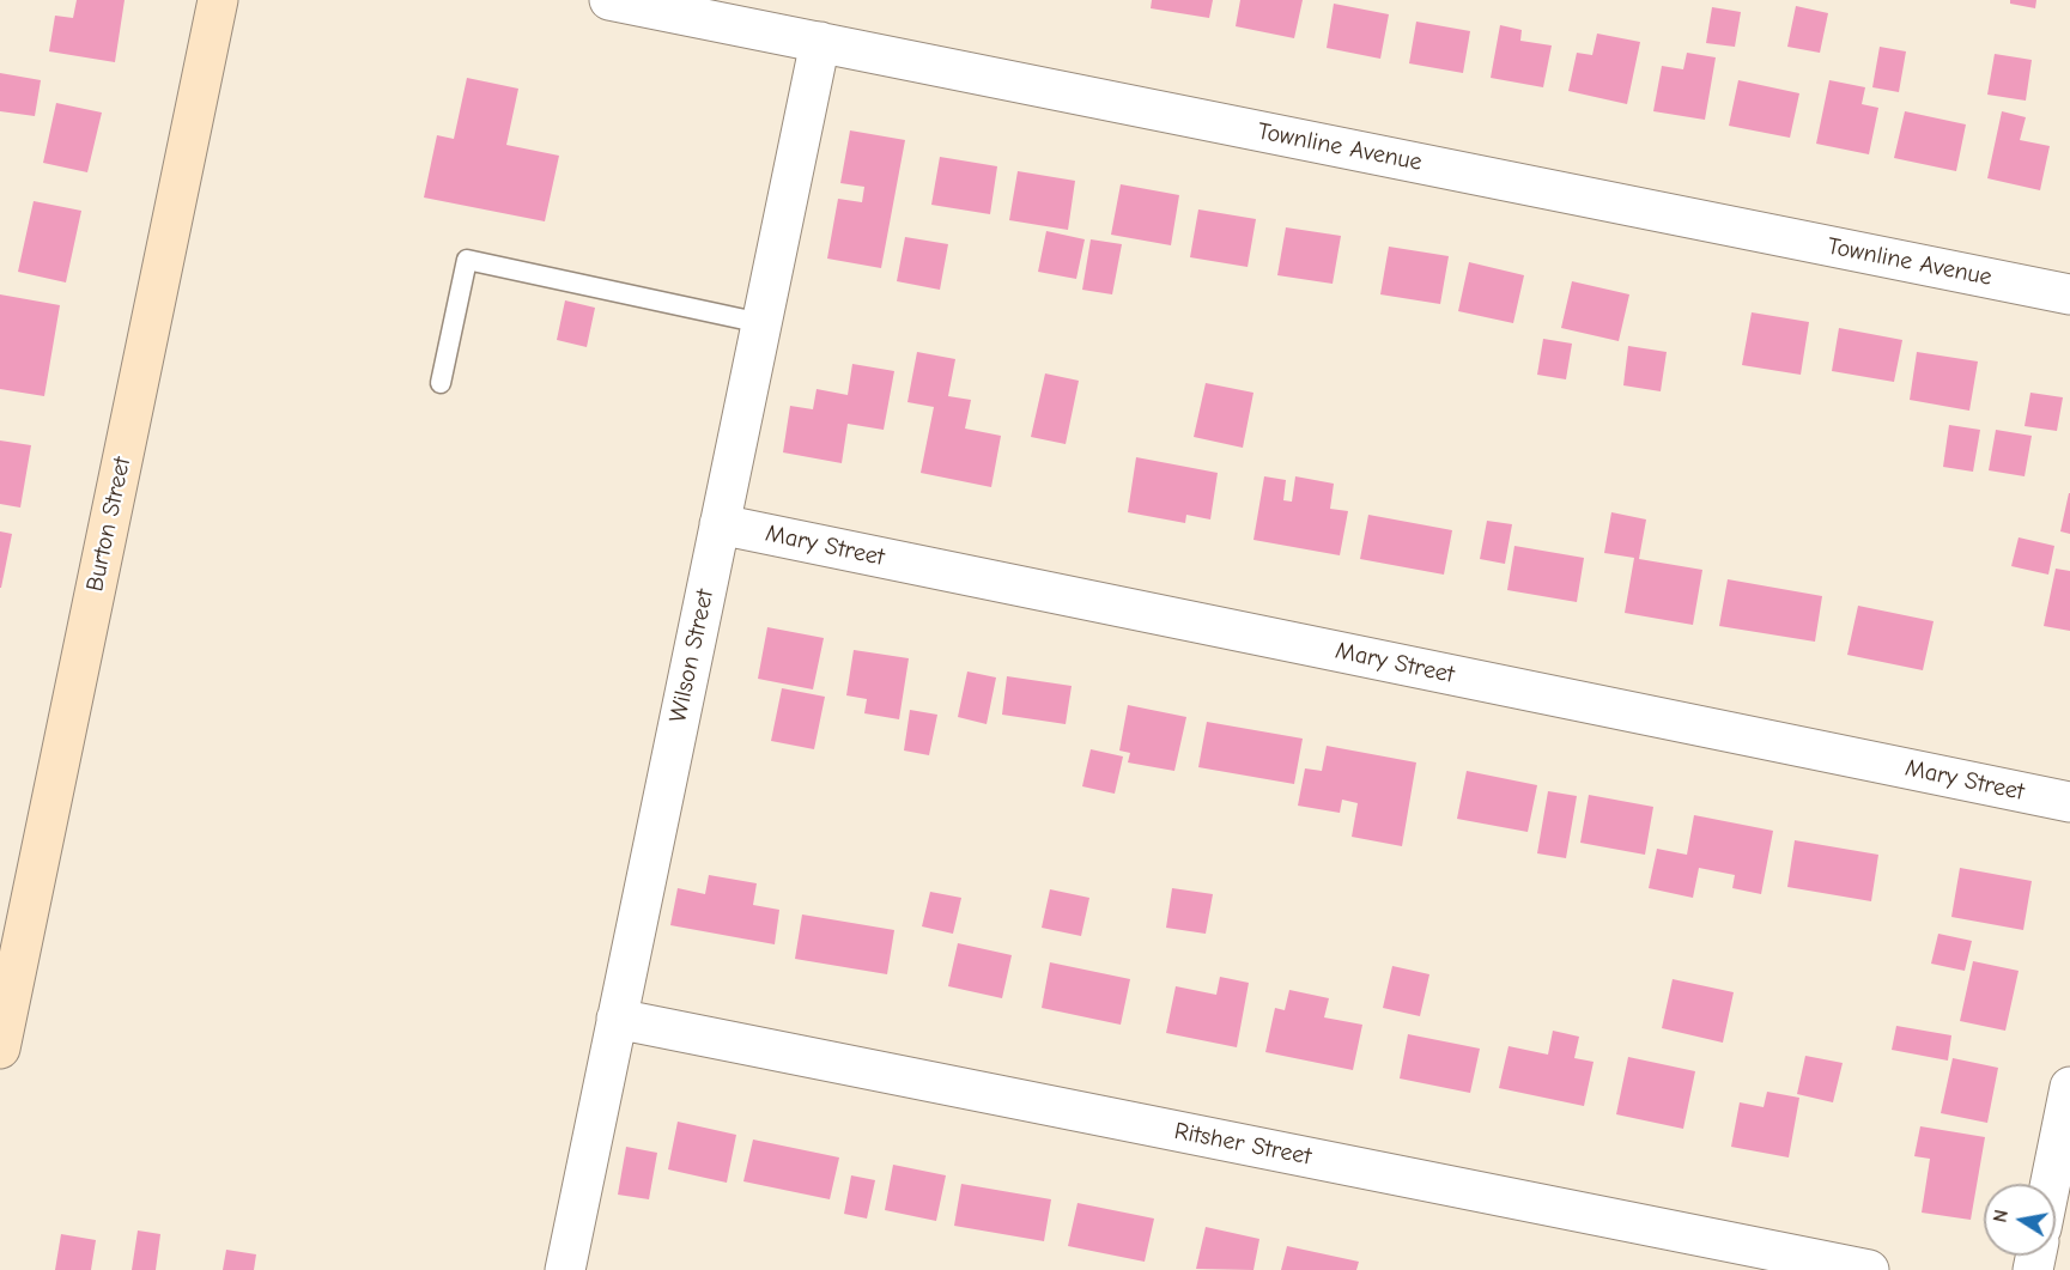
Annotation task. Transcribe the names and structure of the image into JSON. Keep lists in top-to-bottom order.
{
  "streets": {
    "street": [
      "Townline Avenue",
      "Burton Street",
      "Mary Street",
      "Wilson Street",
      "Ritsher Street"
    ]
  },
  "crossings": [
    ["Townline Avenue", "Wilson Street"],
    ["Mary Street", "Wilson Street"],
    ["Wilson Street", "Ritsher Street"]
  ],
  "north": "left"
}
